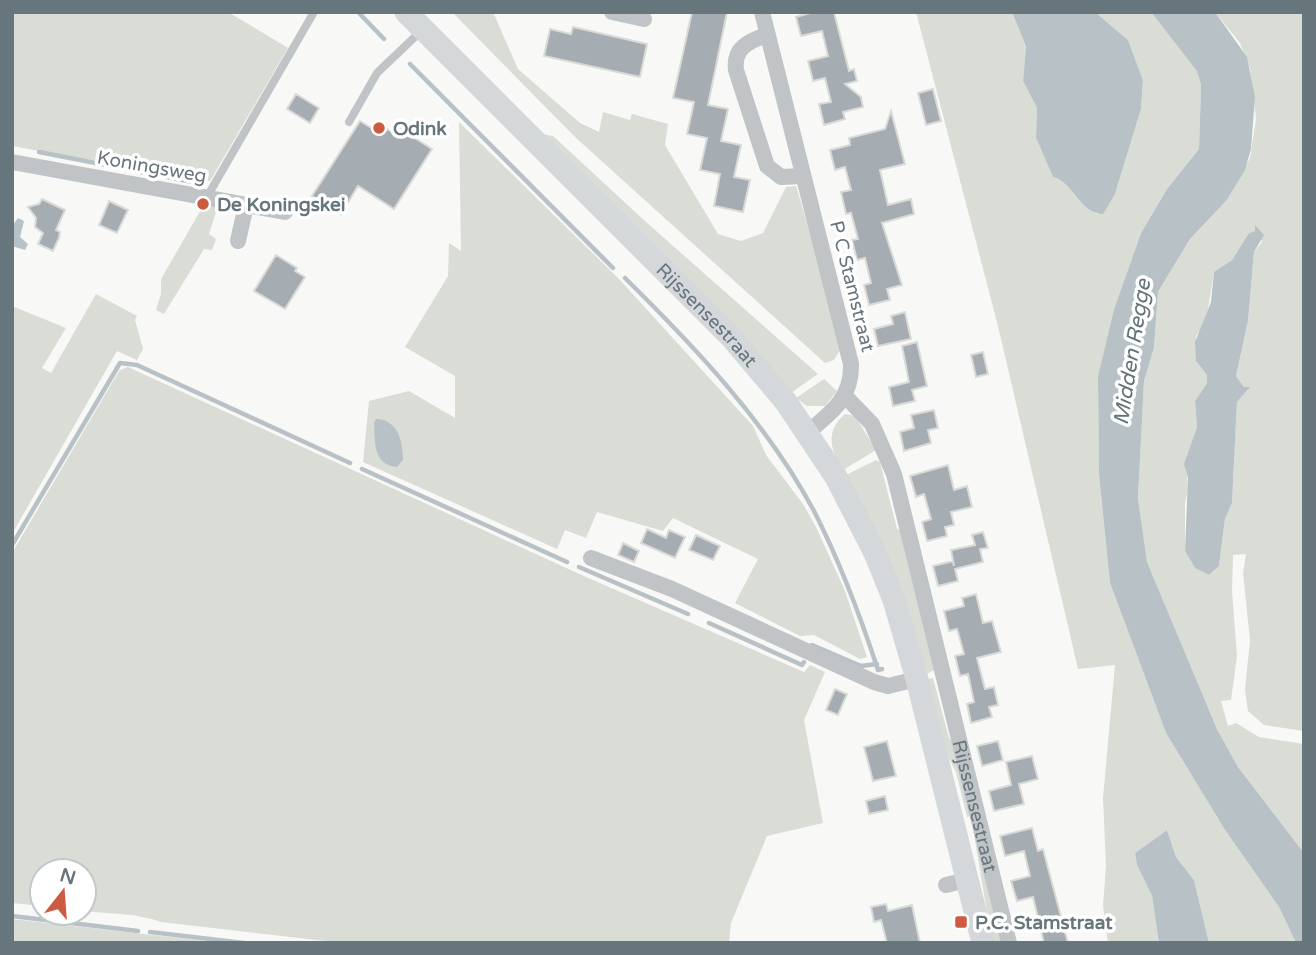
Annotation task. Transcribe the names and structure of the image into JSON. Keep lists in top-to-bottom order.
{
  "streets": {
    "main road": ["Rijssensestraat"],
    "street": ["Koningsweg", "P C Stamstraat"]
  },
  "crossings": [
    ["P C Stamstraat", "Rijssensestraat"]
  ],
  "water": ["Midden Regge"],
  "places": {
    "other": ["Odink", "De Koningskei"],
    "transit": ["P.C. Stamstraat"]
  },
  "north": "top"
}
